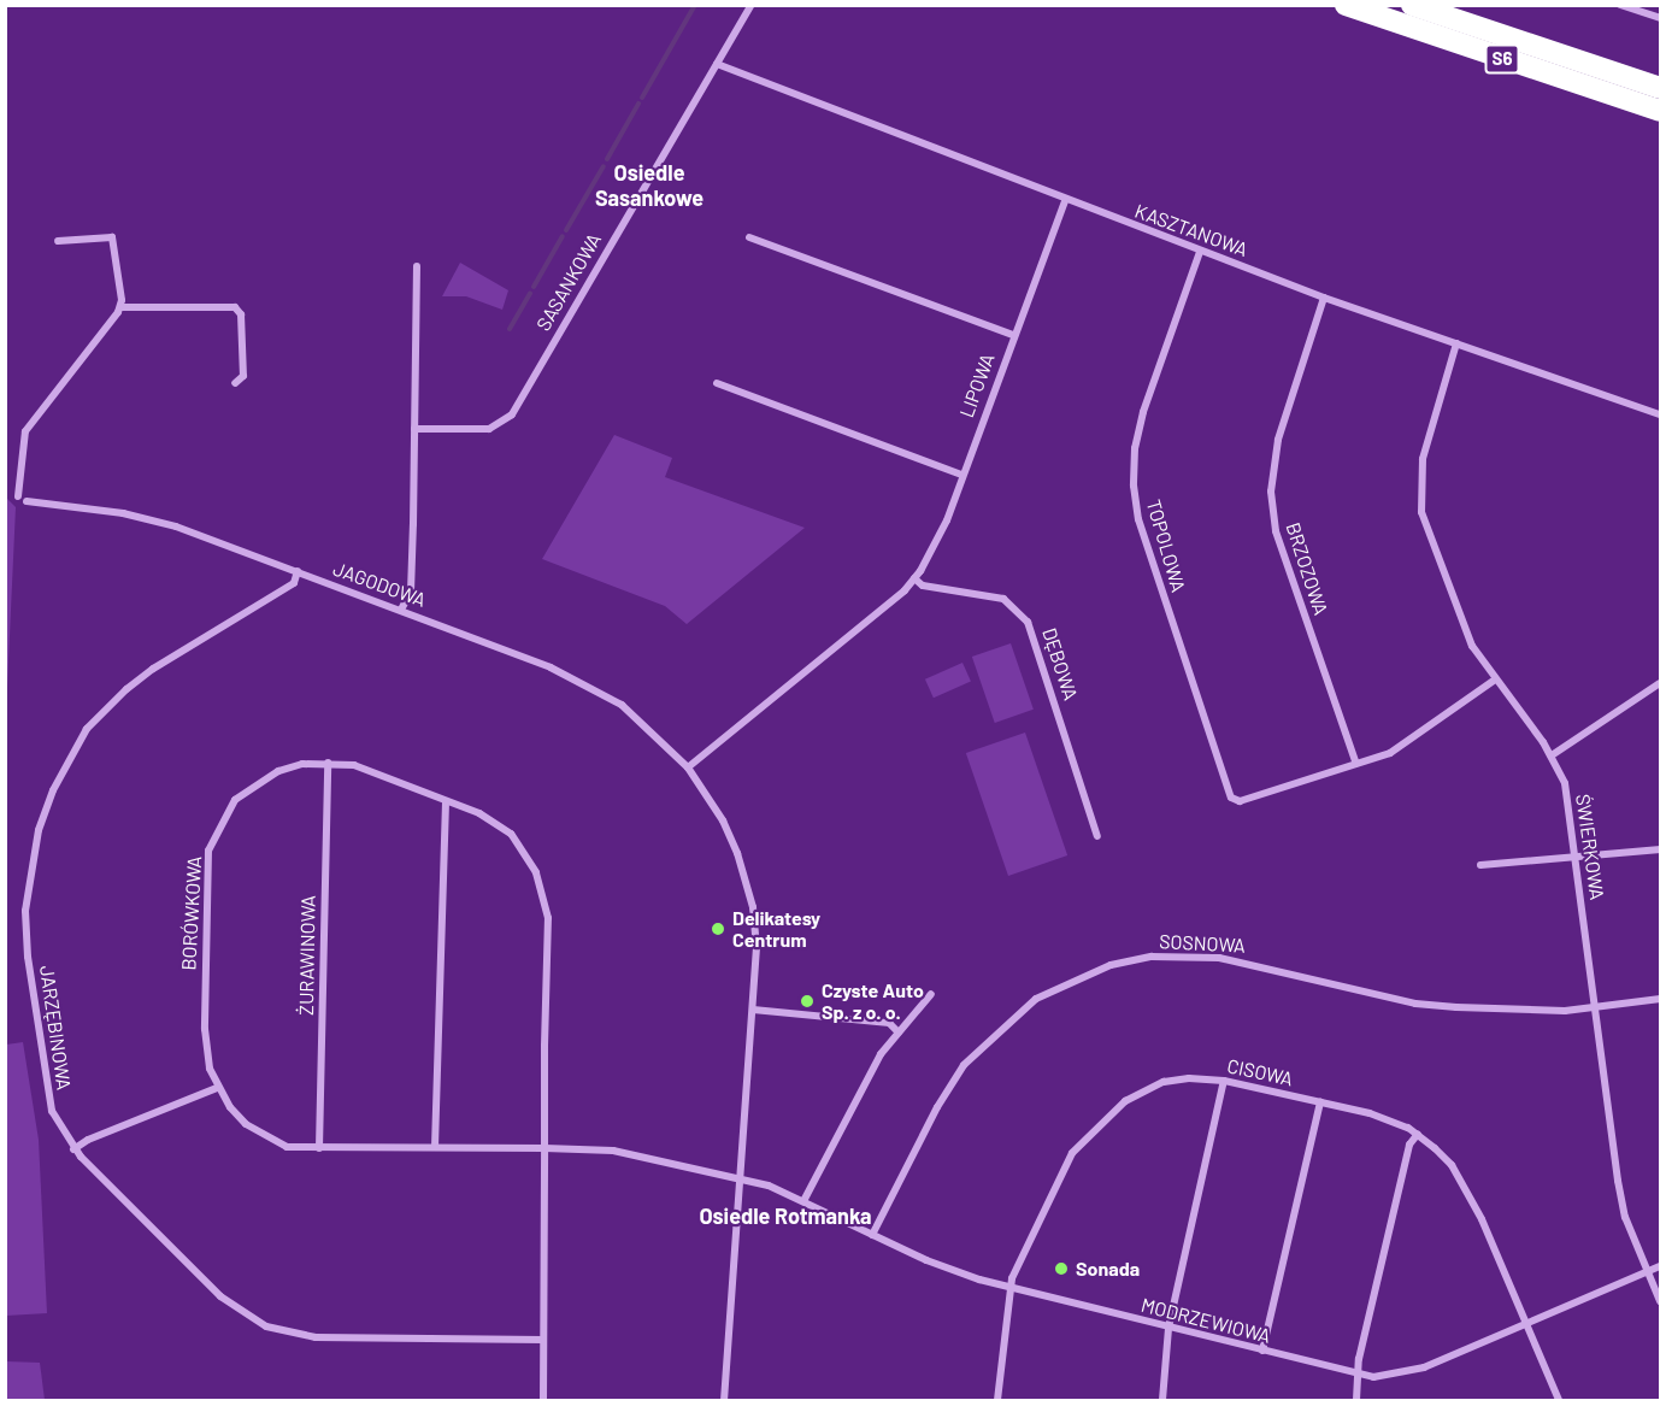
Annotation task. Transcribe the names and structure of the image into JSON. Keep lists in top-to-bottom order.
{
  "streets": {
    "highway": ["S6"],
    "street": [
      "KASZTANOWA",
      "SASANKOWA",
      "LIPOWA",
      "TOPOLOWA",
      "BRZOZOWA",
      "JAGODOWA",
      "DĘBOWA",
      "ŚWIERKOWA",
      "BORÓWKOWA",
      "SOSNOWA",
      "ŻURAWINOWA",
      "JARZĘBINOWA",
      "CISOWA",
      "MODRZEWIOWA"
    ]
  },
  "crossings": [
    ["KASZTANOWA", "SASANKOWA"],
    ["KASZTANOWA", "LIPOWA"],
    ["KASZTANOWA", "TOPOLOWA"],
    ["KASZTANOWA", "BRZOZOWA"],
    ["KASZTANOWA", "ŚWIERKOWA"],
    ["LIPOWA", "JAGODOWA"],
    ["LIPOWA", "DĘBOWA"],
    ["TOPOLOWA", "BRZOZOWA"],
    ["JAGODOWA", "BORÓWKOWA"],
    ["JAGODOWA", "JARZĘBINOWA"],
    ["JAGODOWA", "MODRZEWIOWA"],
    ["ŚWIERKOWA", "SOSNOWA"],
    ["ŚWIERKOWA", "MODRZEWIOWA"],
    ["BORÓWKOWA", "ŻURAWINOWA"],
    ["BORÓWKOWA", "MODRZEWIOWA"],
    ["SOSNOWA", "MODRZEWIOWA"],
    ["CISOWA", "MODRZEWIOWA"]
  ],
  "districts": ["Osiedle Sasankowe", "Osiedle Rotmanka"],
  "places": ["Delikatesy Centrum", "Czyste Auto Sp. z o. o.", "Sonada"]
}
